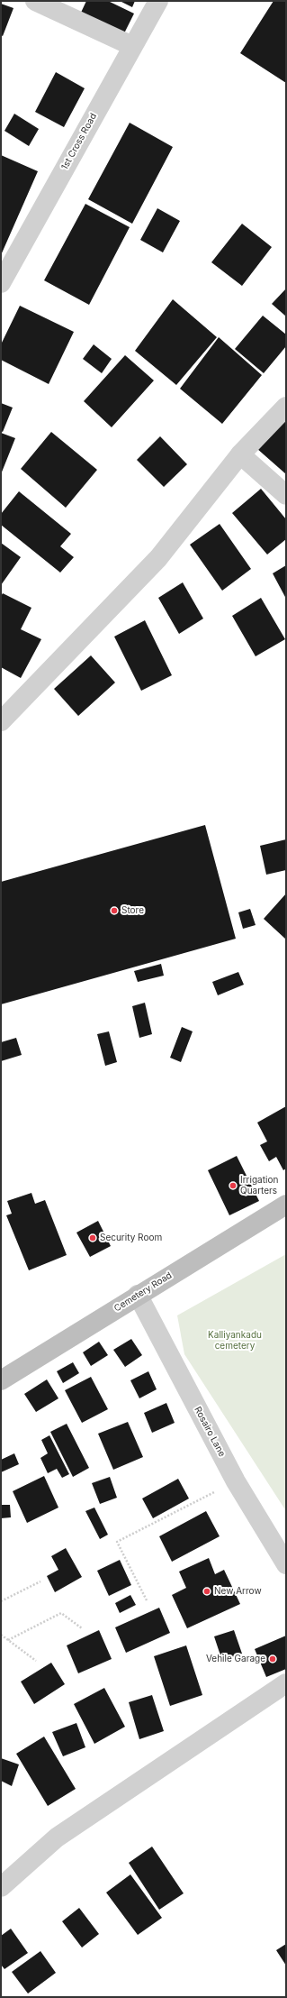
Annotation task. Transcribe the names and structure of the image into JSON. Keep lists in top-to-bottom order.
{
  "streets": {
    "main road": ["Cemetery Road"],
    "street": ["1st Cross Road", "Rosairo Lane"]
  },
  "crossings": [
    ["Cemetery Road", "Rosairo Lane"]
  ],
  "parks": ["Kalliyankadu cemetery"],
  "places": [
    "Store",
    "Irrigation Quarters",
    "Security Room",
    "New Arrow",
    "Vehile Garage"
  ]
}
